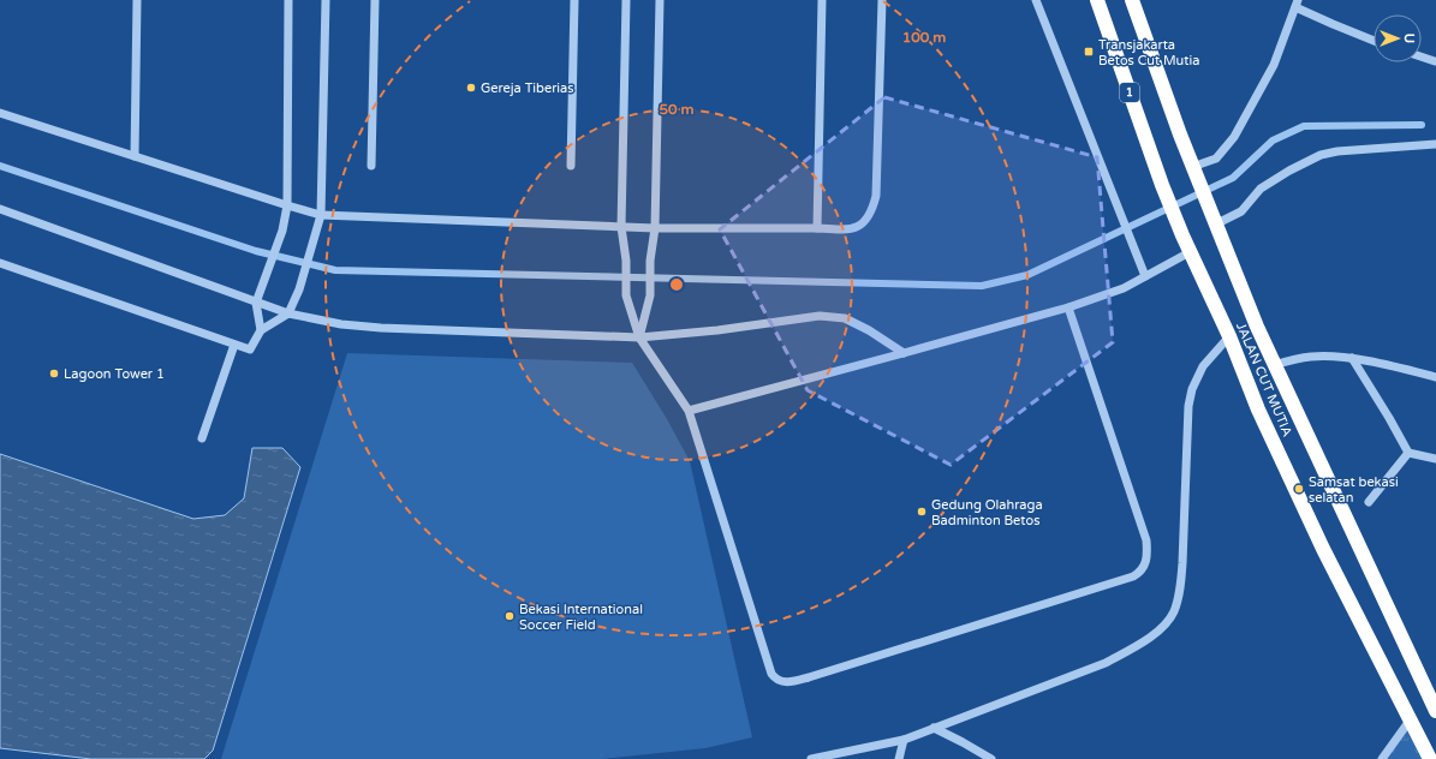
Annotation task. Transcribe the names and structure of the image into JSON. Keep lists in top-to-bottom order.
{
  "streets": {
    "highway": ["1", "JALAN CUT MUTIA"]
  },
  "places": {
    "transit": ["Transjakarta Betos Cut Mutia"],
    "other": [
      "Gereja Tiberias",
      "Lagoon Tower 1",
      "Samsat bekasi selatan",
      "Gedung Olahraga Badminton Betos",
      "Bekasi International Soccer Field"
    ]
  },
  "north": "right",
  "rings": ["100 m", "50 m"]
}
